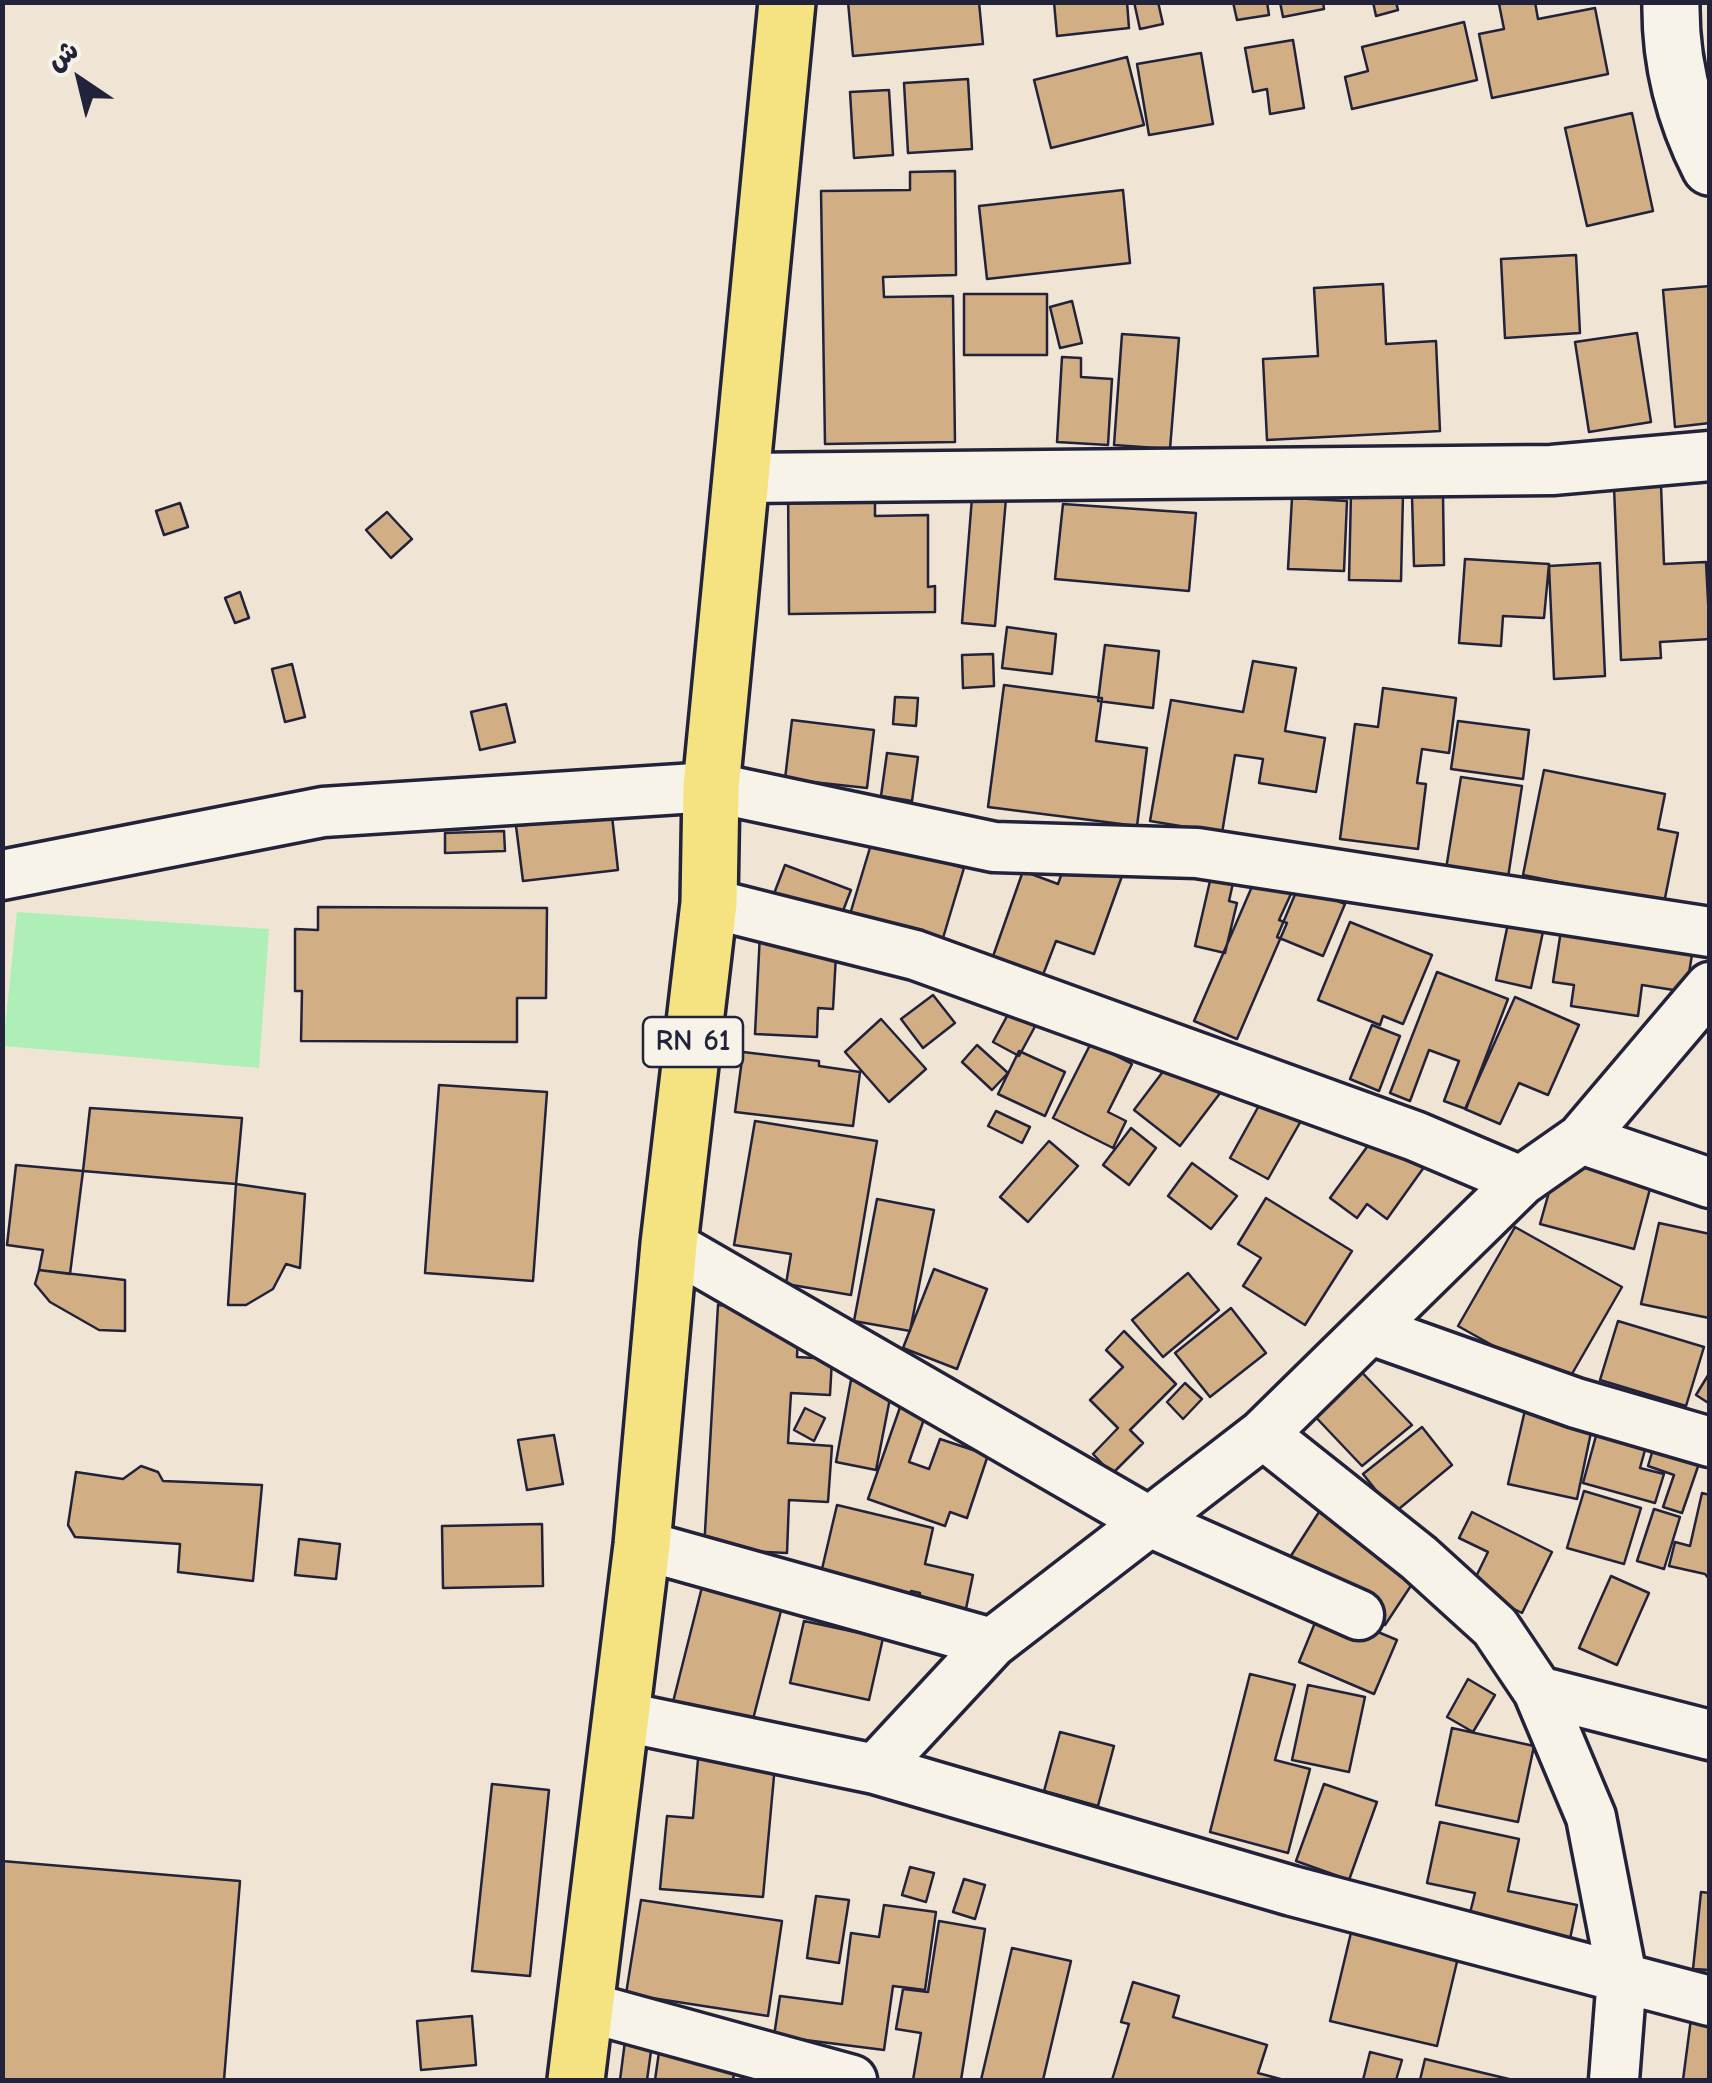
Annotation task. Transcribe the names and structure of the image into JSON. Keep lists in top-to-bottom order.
{
  "streets": {
    "main road": ["RN 61"]
  },
  "north": "top left"
}
